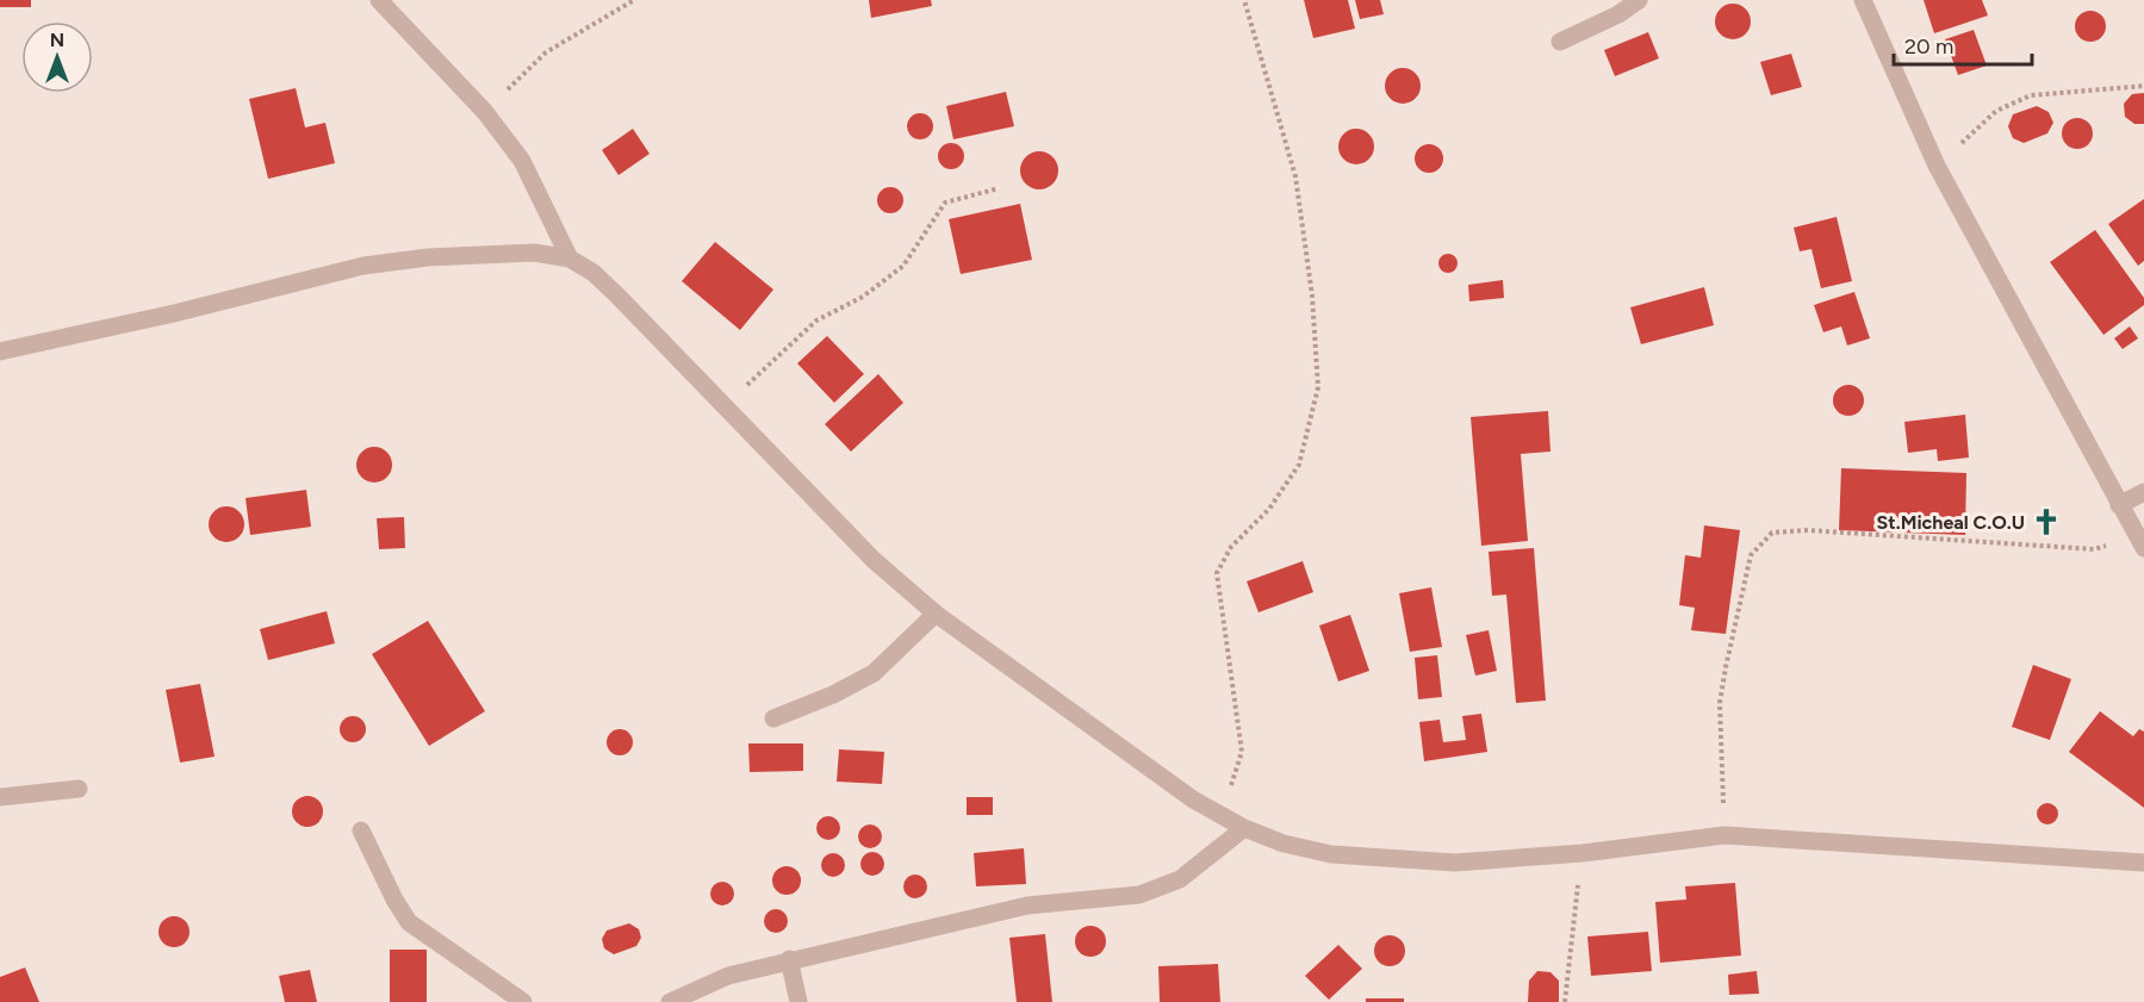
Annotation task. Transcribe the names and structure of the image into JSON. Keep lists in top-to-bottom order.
{
  "places": {
    "church": ["St.Micheal C.O.U"]
  },
  "scale_bar": "20 m",
  "north": "top"
}
